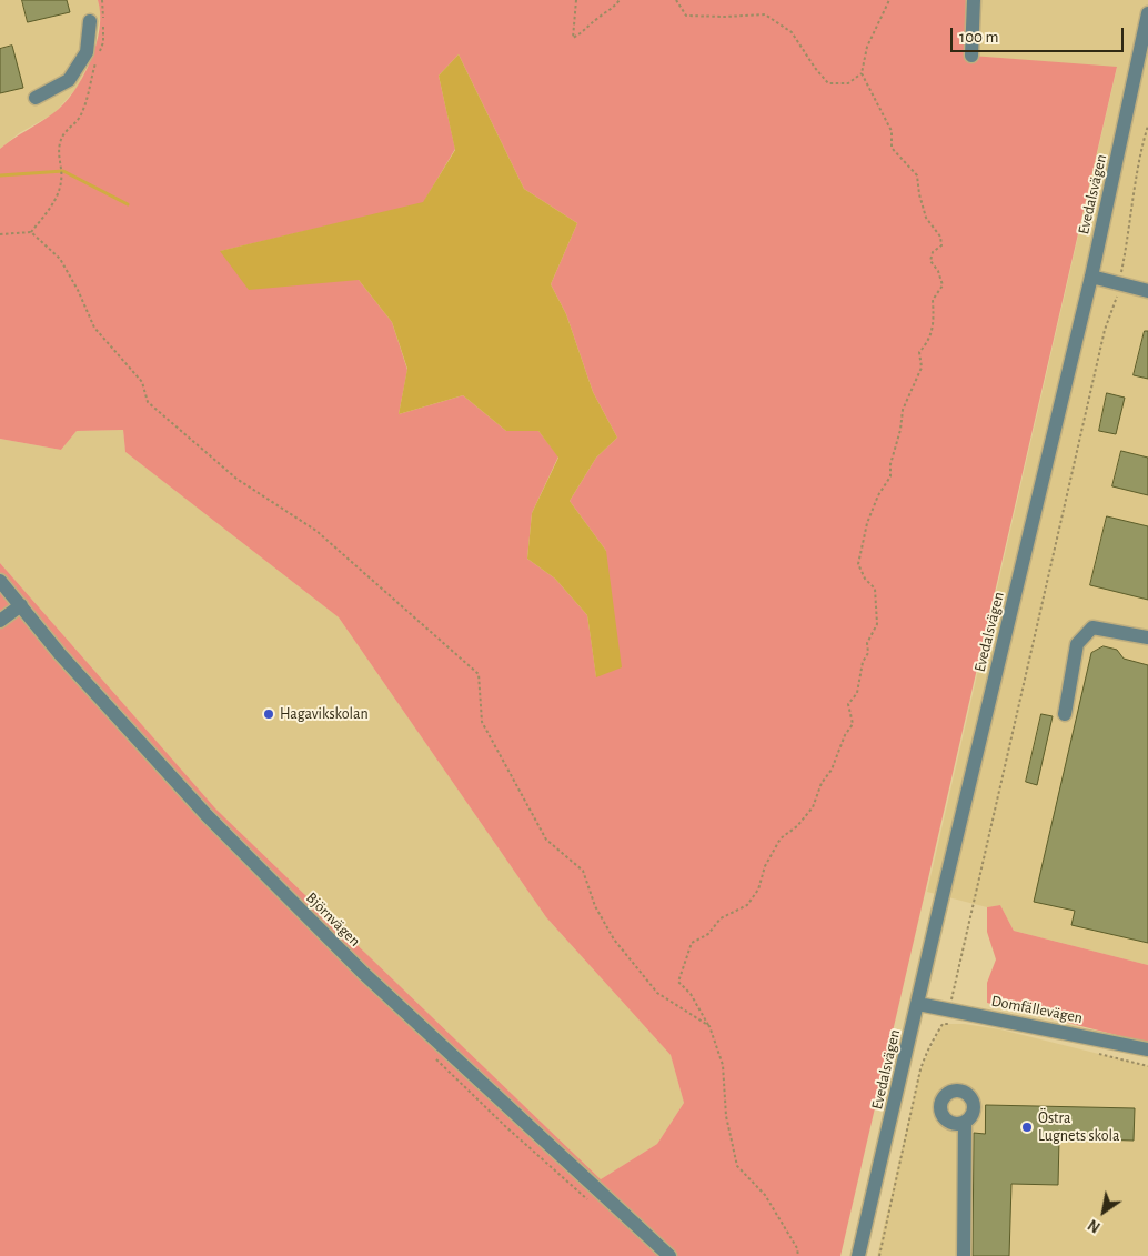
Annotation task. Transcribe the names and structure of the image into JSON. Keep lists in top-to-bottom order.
{
  "streets": {
    "street": ["Evedalsvägen", "Björnvägen", "Domfällevägen"]
  },
  "crossings": [
    ["Evedalsvägen", "Domfällevägen"]
  ],
  "places": ["Hagavikskolan", "Östra Lugnets skola"],
  "scale_bar": "100 m",
  "north": "bottom left"
}
